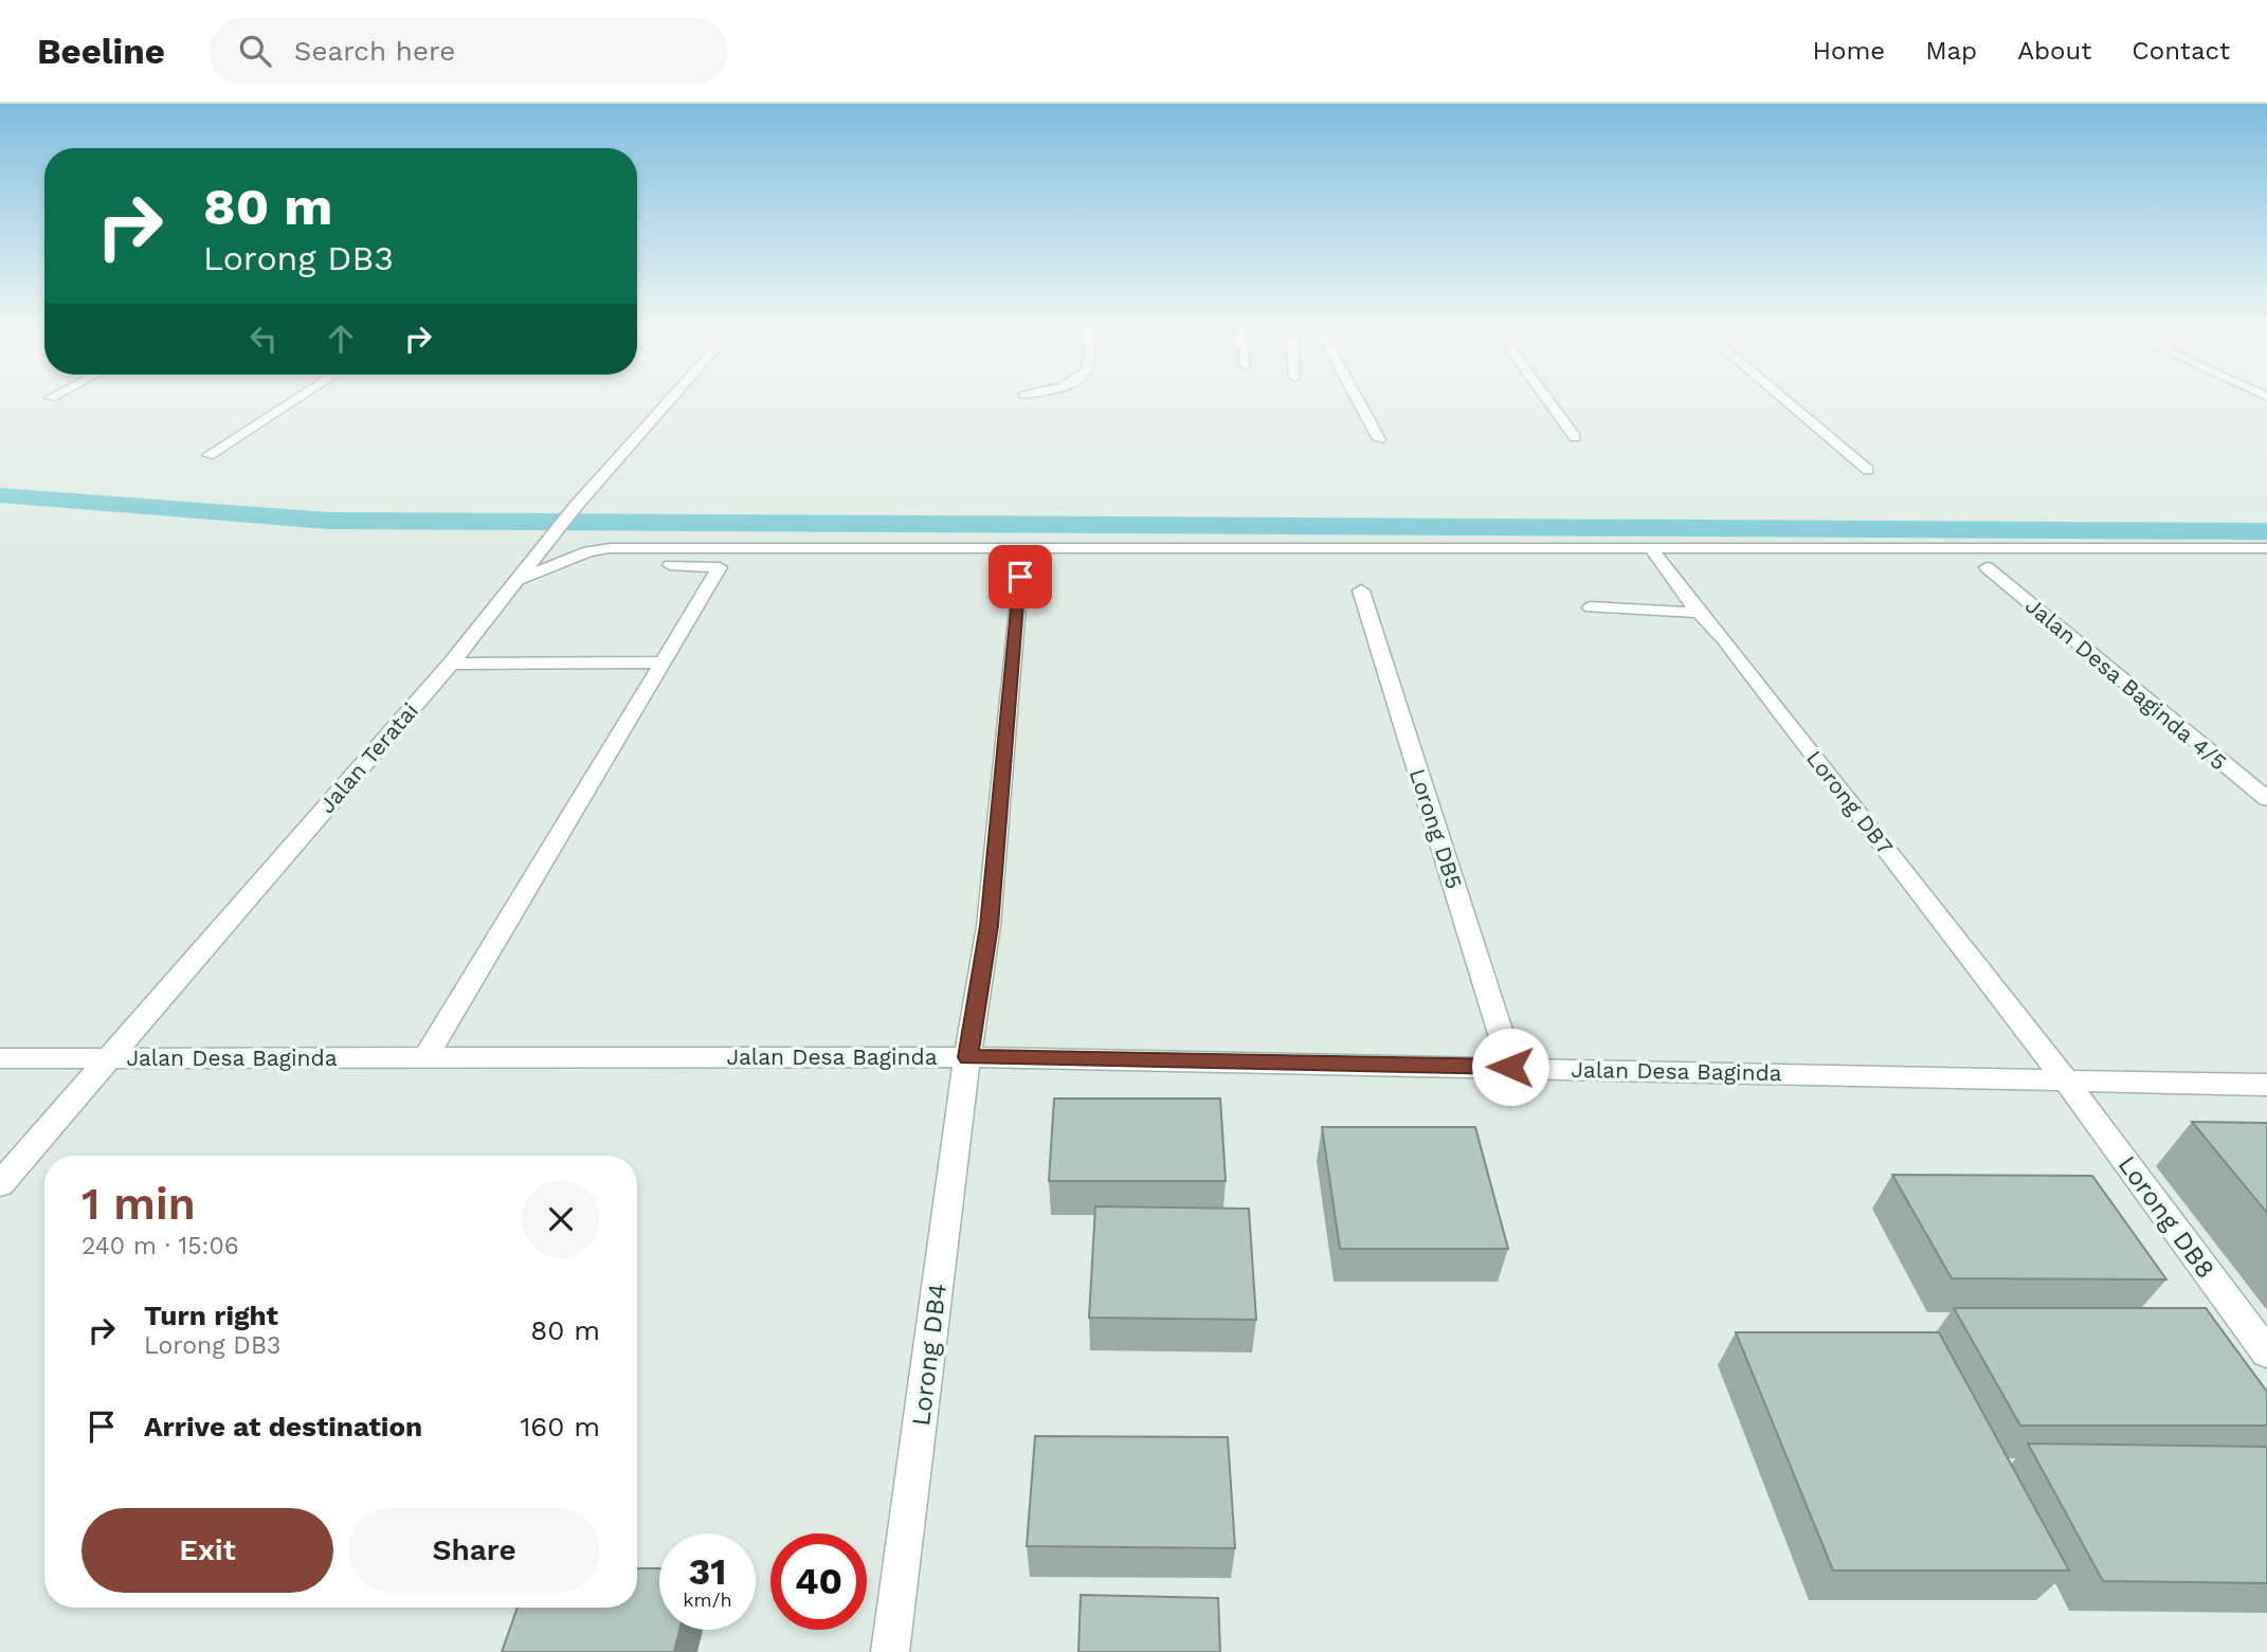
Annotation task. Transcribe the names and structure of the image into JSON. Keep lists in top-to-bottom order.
{
  "streets": {
    "street": [
      "Jalan Desa Baginda 4/5",
      "Jalan Teratai",
      "Lorong DB7",
      "Lorong DB5",
      "Jalan Desa Baginda",
      "Lorong DB8",
      "Lorong DB4"
    ]
  },
  "crossings": [
    ["Jalan Teratai", "Jalan Desa Baginda"],
    ["Lorong DB7", "Jalan Desa Baginda"],
    ["Lorong DB7", "Lorong DB8"],
    ["Lorong DB5", "Jalan Desa Baginda"],
    ["Jalan Desa Baginda", "Lorong DB8"],
    ["Jalan Desa Baginda", "Lorong DB4"]
  ],
  "page": {
    "header": "Beeline",
    "search": "Search here",
    "nav": [
      "Home",
      "Map",
      "About",
      "Contact"
    ],
    "turn": ["80 m", "Lorong DB3"],
    "heading": ["1 min", "240 m · 15:06"],
    "list": [
      {
        "name": "Turn right",
        "note": "Lorong DB3",
        "value": "80 m"
      },
      {
        "name": "Arrive at destination",
        "value": "160 m"
      }
    ],
    "buttons": ["Exit", "Share"],
    "speed": "31 km/h",
    "limit": "40"
  }
}
